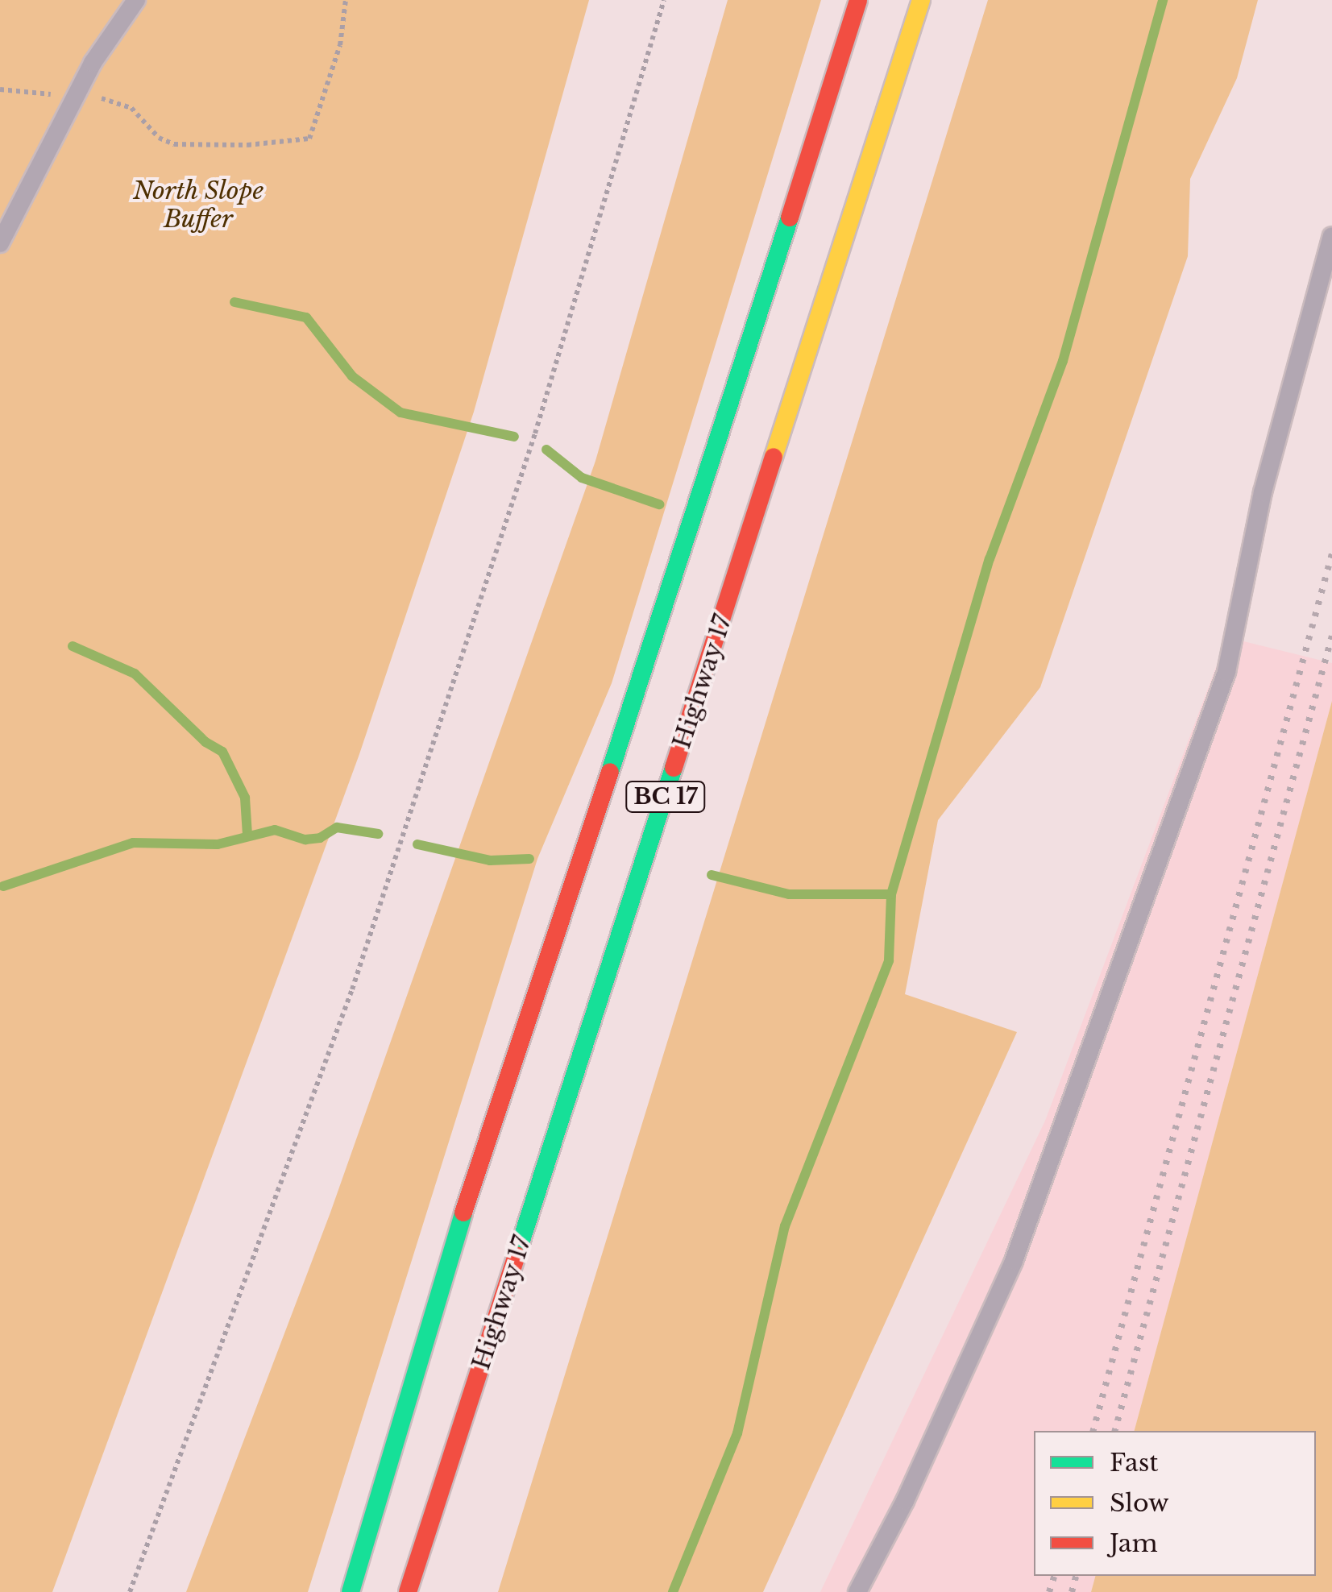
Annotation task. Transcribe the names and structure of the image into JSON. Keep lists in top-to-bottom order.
{
  "streets": {
    "highway": ["Highway 17", "BC 17"]
  },
  "parks": ["North Slope Buffer"],
  "legend": ["Fast", "Slow", "Jam"]
}
